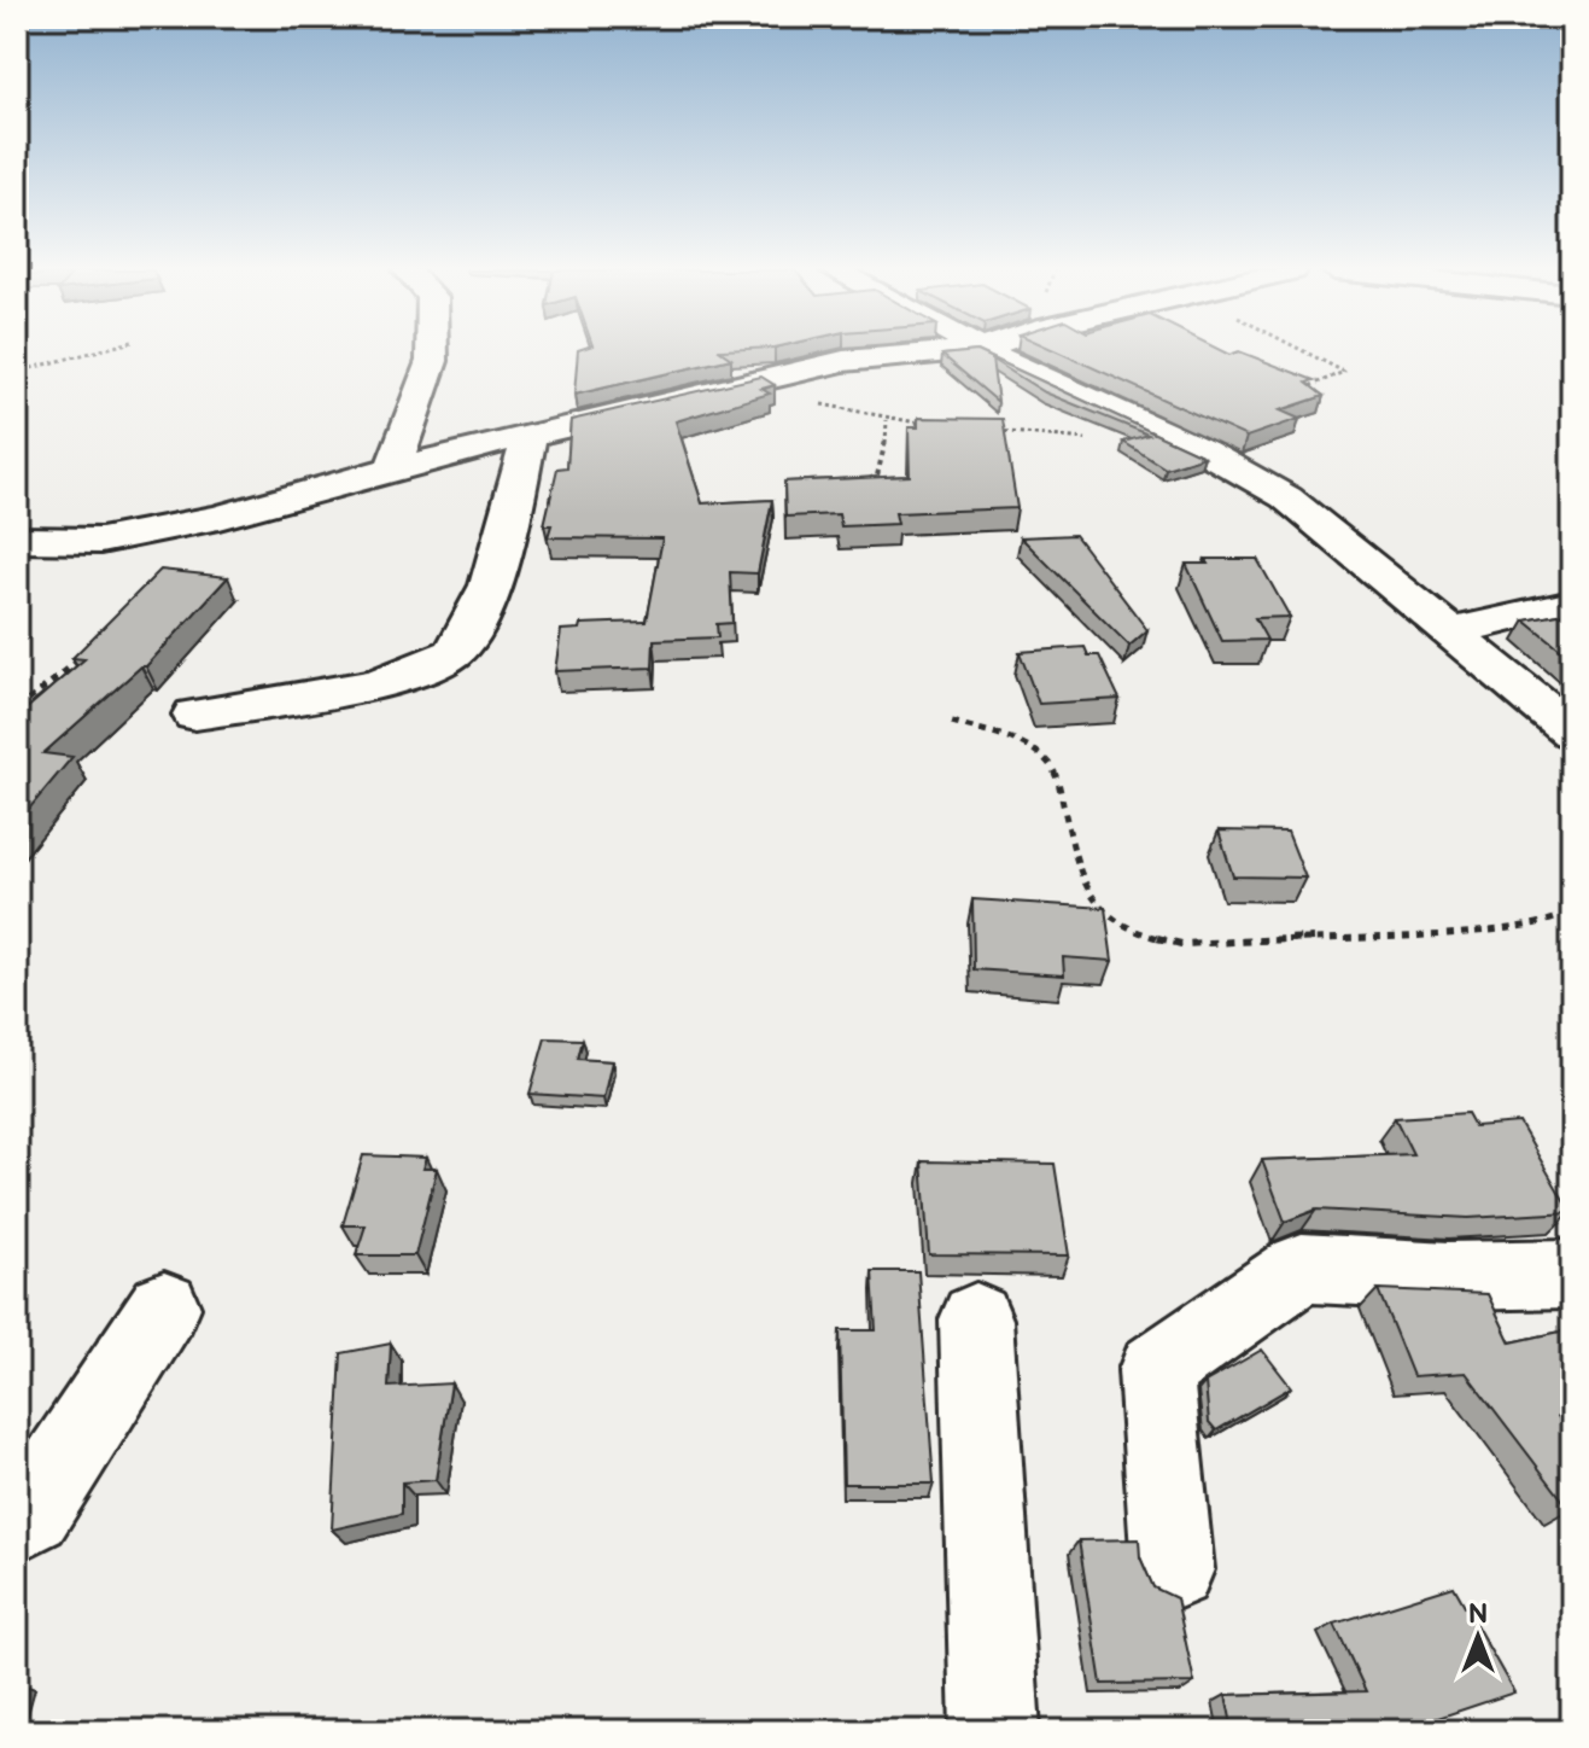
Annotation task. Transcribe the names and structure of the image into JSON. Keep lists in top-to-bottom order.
{
  "north": "top"
}
